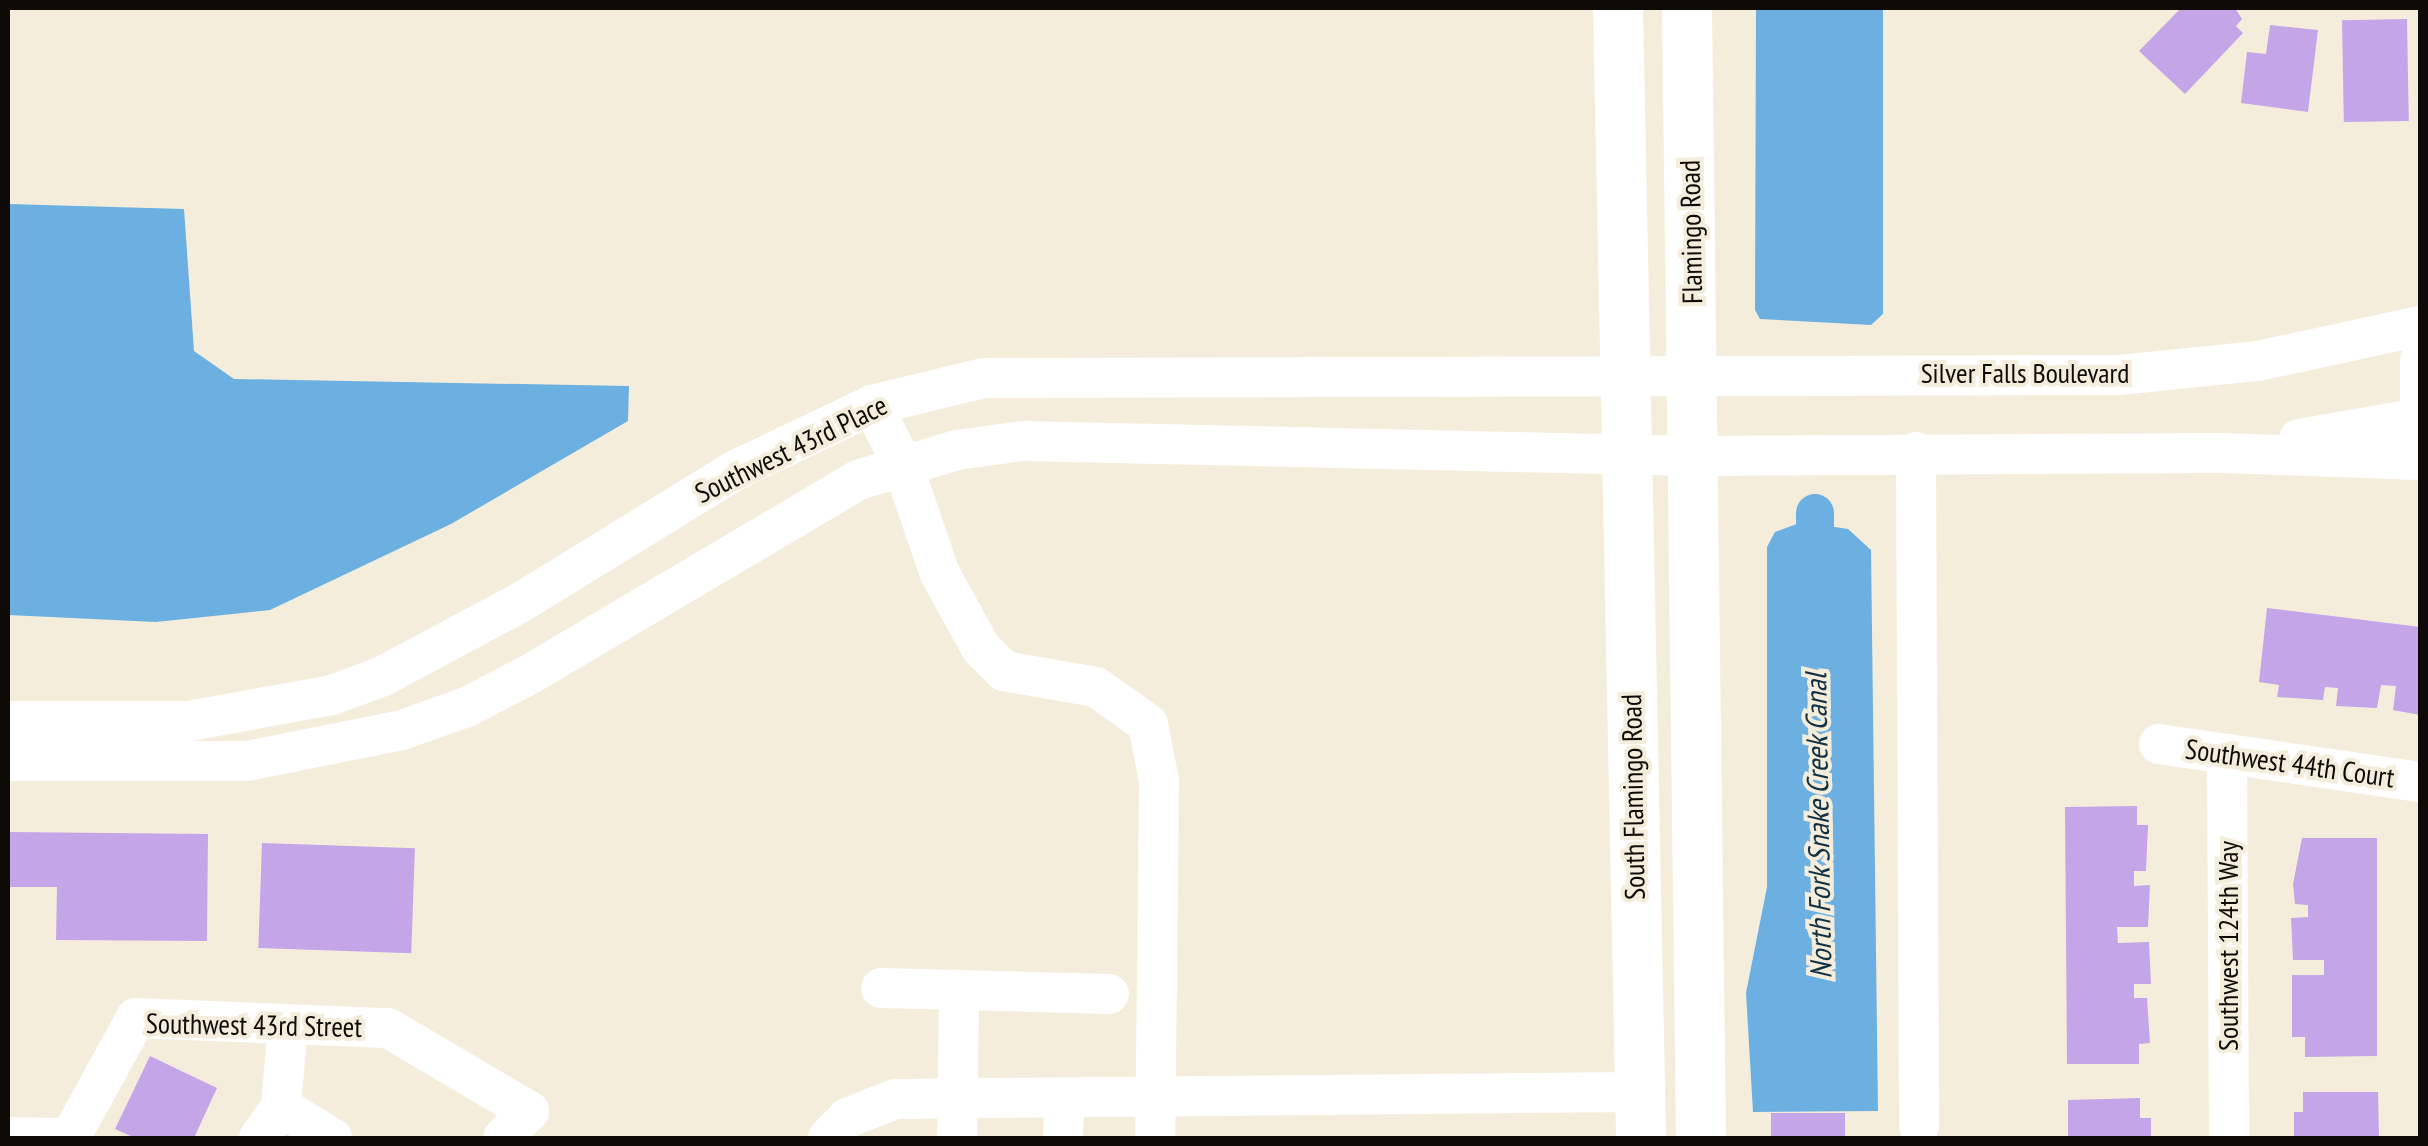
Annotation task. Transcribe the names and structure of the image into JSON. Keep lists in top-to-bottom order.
{
  "streets": {
    "main road": ["Flamingo Road", "South Flamingo Road"],
    "street": [
      "Silver Falls Boulevard",
      "Southwest 43rd Place",
      "Southwest 44th Court",
      "Southwest 124th Way",
      "Southwest 43rd Street"
    ]
  },
  "crossings": [
    ["Flamingo Road", "Silver Falls Boulevard"],
    ["Silver Falls Boulevard", "Southwest 43rd Place"],
    ["Southwest 43rd Place", "South Flamingo Road"],
    ["Southwest 44th Court", "Southwest 124th Way"]
  ],
  "water": ["North Fork Snake Creek Canal"]
}
